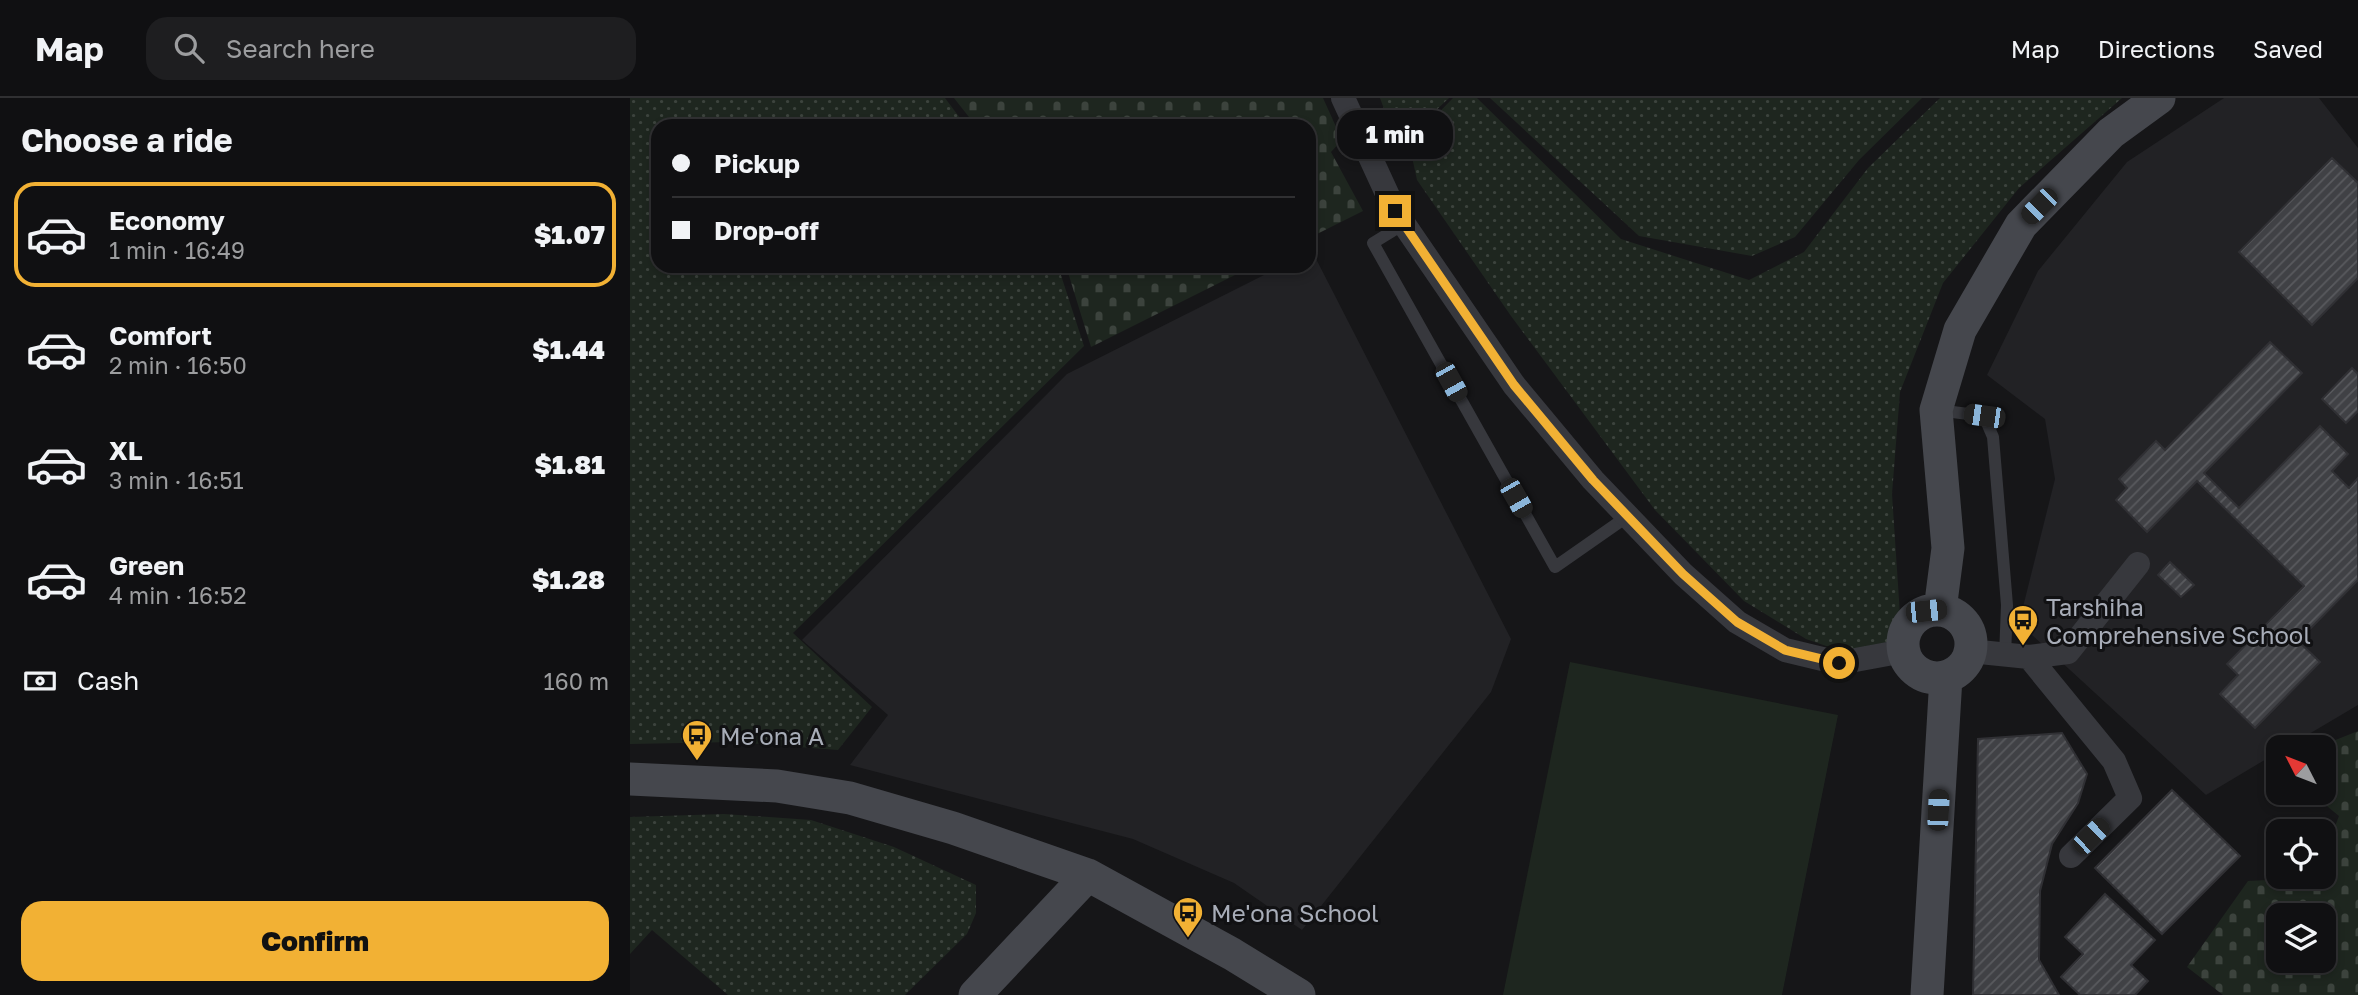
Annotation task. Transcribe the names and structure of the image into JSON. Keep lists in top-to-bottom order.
{
  "places": {
    "bus stop": ["Tarshiha Comprehensive School", "Me'ona A", "Me'ona School"]
  },
  "north": "top left",
  "page": {
    "header": "Map",
    "search": "Search here",
    "nav": ["Map", "Directions", "Saved"],
    "heading": "Choose a ride",
    "bubble": "1 min",
    "banner": ["Pickup", "Drop-off"],
    "list": [
      {
        "name": "Economy",
        "note": "1 min · 16:49",
        "value": "$1.07"
      },
      {
        "name": "Comfort",
        "note": "2 min · 16:50",
        "value": "$1.44"
      },
      {
        "name": "XL",
        "note": "3 min · 16:51",
        "value": "$1.81"
      },
      {
        "name": "Green",
        "note": "4 min · 16:52",
        "value": "$1.28"
      }
    ],
    "pay": ["Cash", "160 m"],
    "buttons": "Confirm"
  }
}
